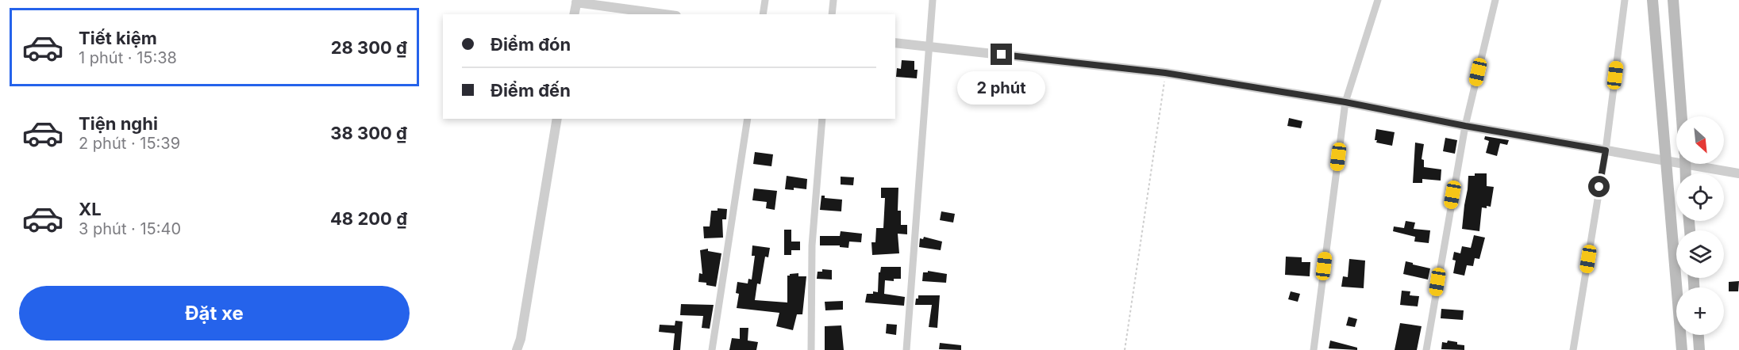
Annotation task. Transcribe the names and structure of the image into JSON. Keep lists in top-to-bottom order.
{
  "north": "bottom right",
  "page": {
    "list": [
      {
        "name": "Tiết kiệm",
        "note": "1 phút · 15:38",
        "value": "28 300 ₫"
      },
      {
        "name": "Tiện nghi",
        "note": "2 phút · 15:39",
        "value": "38 300 ₫"
      },
      {
        "name": "XL",
        "note": "3 phút · 15:40",
        "value": "48 200 ₫"
      }
    ],
    "banner": ["Điểm đón", "Điểm đến"],
    "bubble": "2 phút",
    "map_buttons": "+",
    "buttons": "Đặt xe"
  }
}
